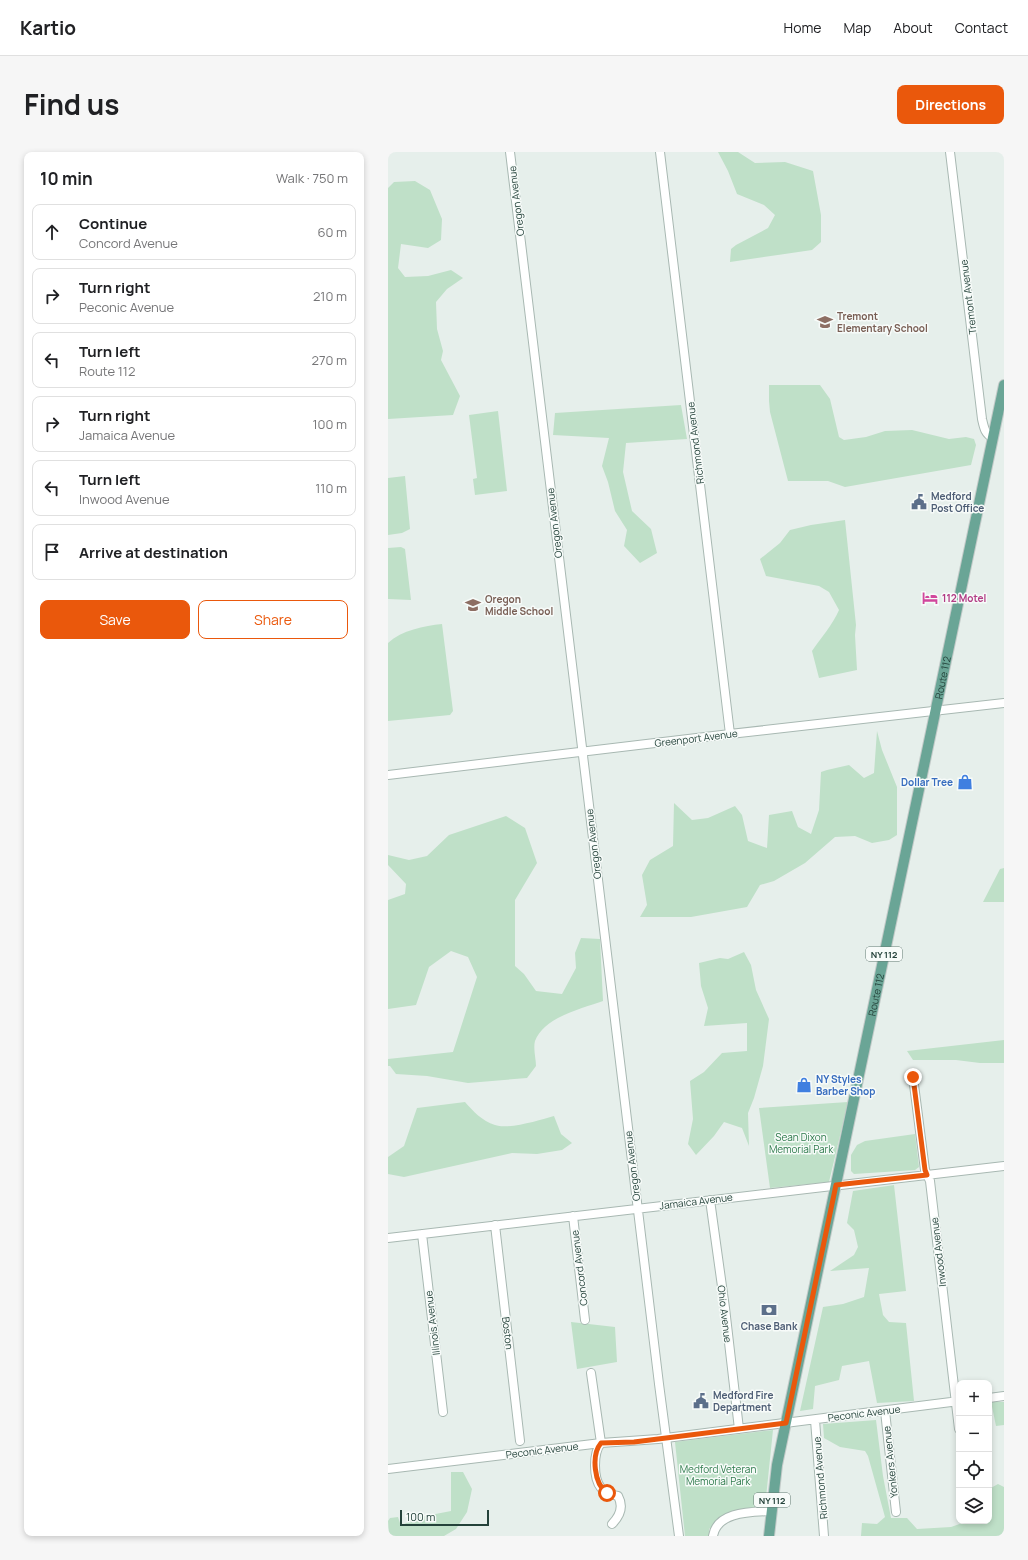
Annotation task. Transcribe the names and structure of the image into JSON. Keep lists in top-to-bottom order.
{
  "streets": {
    "main road": ["Route 112", "NY 112"],
    "street": [
      "Oregon Avenue",
      "Tremont Avenue",
      "Richmond Avenue",
      "Greenport Avenue",
      "Jamaica Avenue",
      "Inwood Avenue",
      "Concord Avenue",
      "Ohio Avenue",
      "Illinois Avenue",
      "Boston",
      "Peconic Avenue",
      "Yonkers Avenue"
    ]
  },
  "crossings": [
    ["Oregon Avenue", "Greenport Avenue"],
    ["Oregon Avenue", "Jamaica Avenue"],
    ["Oregon Avenue", "Peconic Avenue"],
    ["Tremont Avenue", "Route 112"],
    ["Richmond Avenue", "Greenport Avenue"],
    ["Richmond Avenue", "Peconic Avenue"],
    ["Route 112", "Greenport Avenue"],
    ["Route 112", "Jamaica Avenue"],
    ["Route 112", "Peconic Avenue"],
    ["Jamaica Avenue", "Inwood Avenue"],
    ["Jamaica Avenue", "Concord Avenue"],
    ["Jamaica Avenue", "Ohio Avenue"],
    ["Jamaica Avenue", "Illinois Avenue"],
    ["Jamaica Avenue", "Boston"],
    ["Ohio Avenue", "Peconic Avenue"],
    ["Peconic Avenue", "Yonkers Avenue"]
  ],
  "parks": ["Sean Dixon Memorial Park", "Medford Veteran Memorial Park"],
  "places": {
    "school or university": ["Tremont Elementary School", "Oregon Middle School"],
    "public building": ["Medford Post Office", "Medford Fire Department"],
    "hotel": ["112 Motel"],
    "shop": ["Dollar Tree", "NY Styles Barber Shop"],
    "bank": ["Chase Bank"]
  },
  "scale_bar": "100 m",
  "page": {
    "header": "Kartio",
    "nav": [
      "Home",
      "Map",
      "About",
      "Contact"
    ],
    "title": "Find us",
    "buttons": [
      "Directions",
      ["Save", "Share"]
    ],
    "heading": ["10 min", "Walk · 750 m"],
    "list": [
      ["Continue", "Concord Avenue", "60 m"],
      ["Turn right", "Peconic Avenue", "210 m"],
      ["Turn left", "Route 112", "270 m"],
      ["Turn right", "Jamaica Avenue", "100 m"],
      ["Turn left", "Inwood Avenue", "110 m"],
      "Arrive at destination"
    ],
    "map_buttons": ["+", "−"],
    "scale": "100 m"
  }
}
